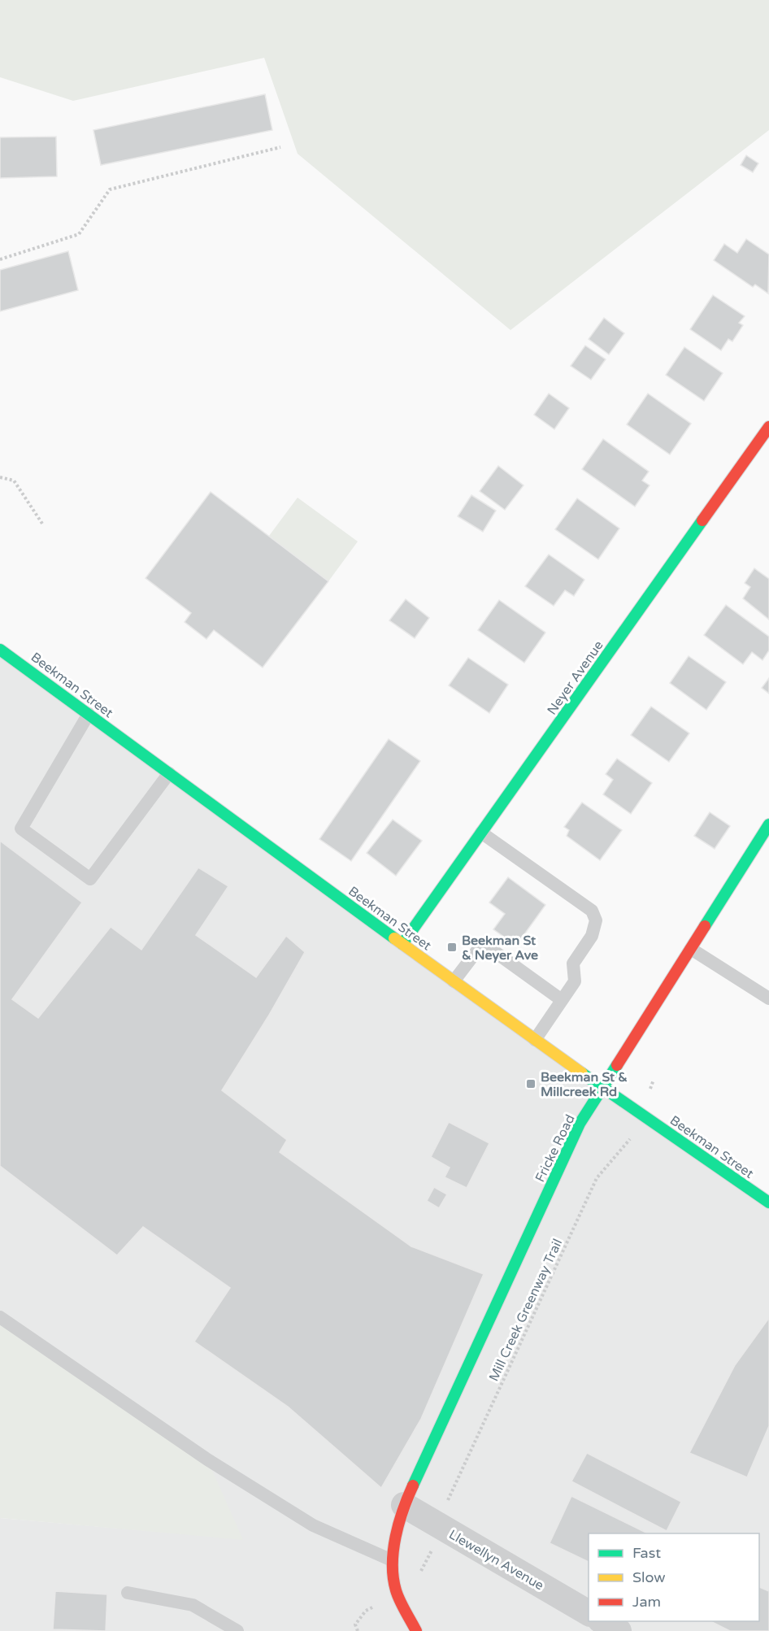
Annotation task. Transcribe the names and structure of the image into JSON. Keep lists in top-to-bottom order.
{
  "streets": {
    "street": [
      "Neyer Avenue",
      "Beekman Street",
      "Fricke Road",
      "Llewellyn Avenue"
    ],
    "path": ["Mill Creek Greenway Trail"]
  },
  "crossings": [
    ["Neyer Avenue", "Beekman Street"],
    ["Beekman Street", "Fricke Road"],
    ["Fricke Road", "Llewellyn Avenue"]
  ],
  "places": {
    "transit": ["Beekman St & Neyer Ave", "Beekman St & Millcreek Rd"]
  },
  "legend": ["Fast", "Slow", "Jam"]
}
